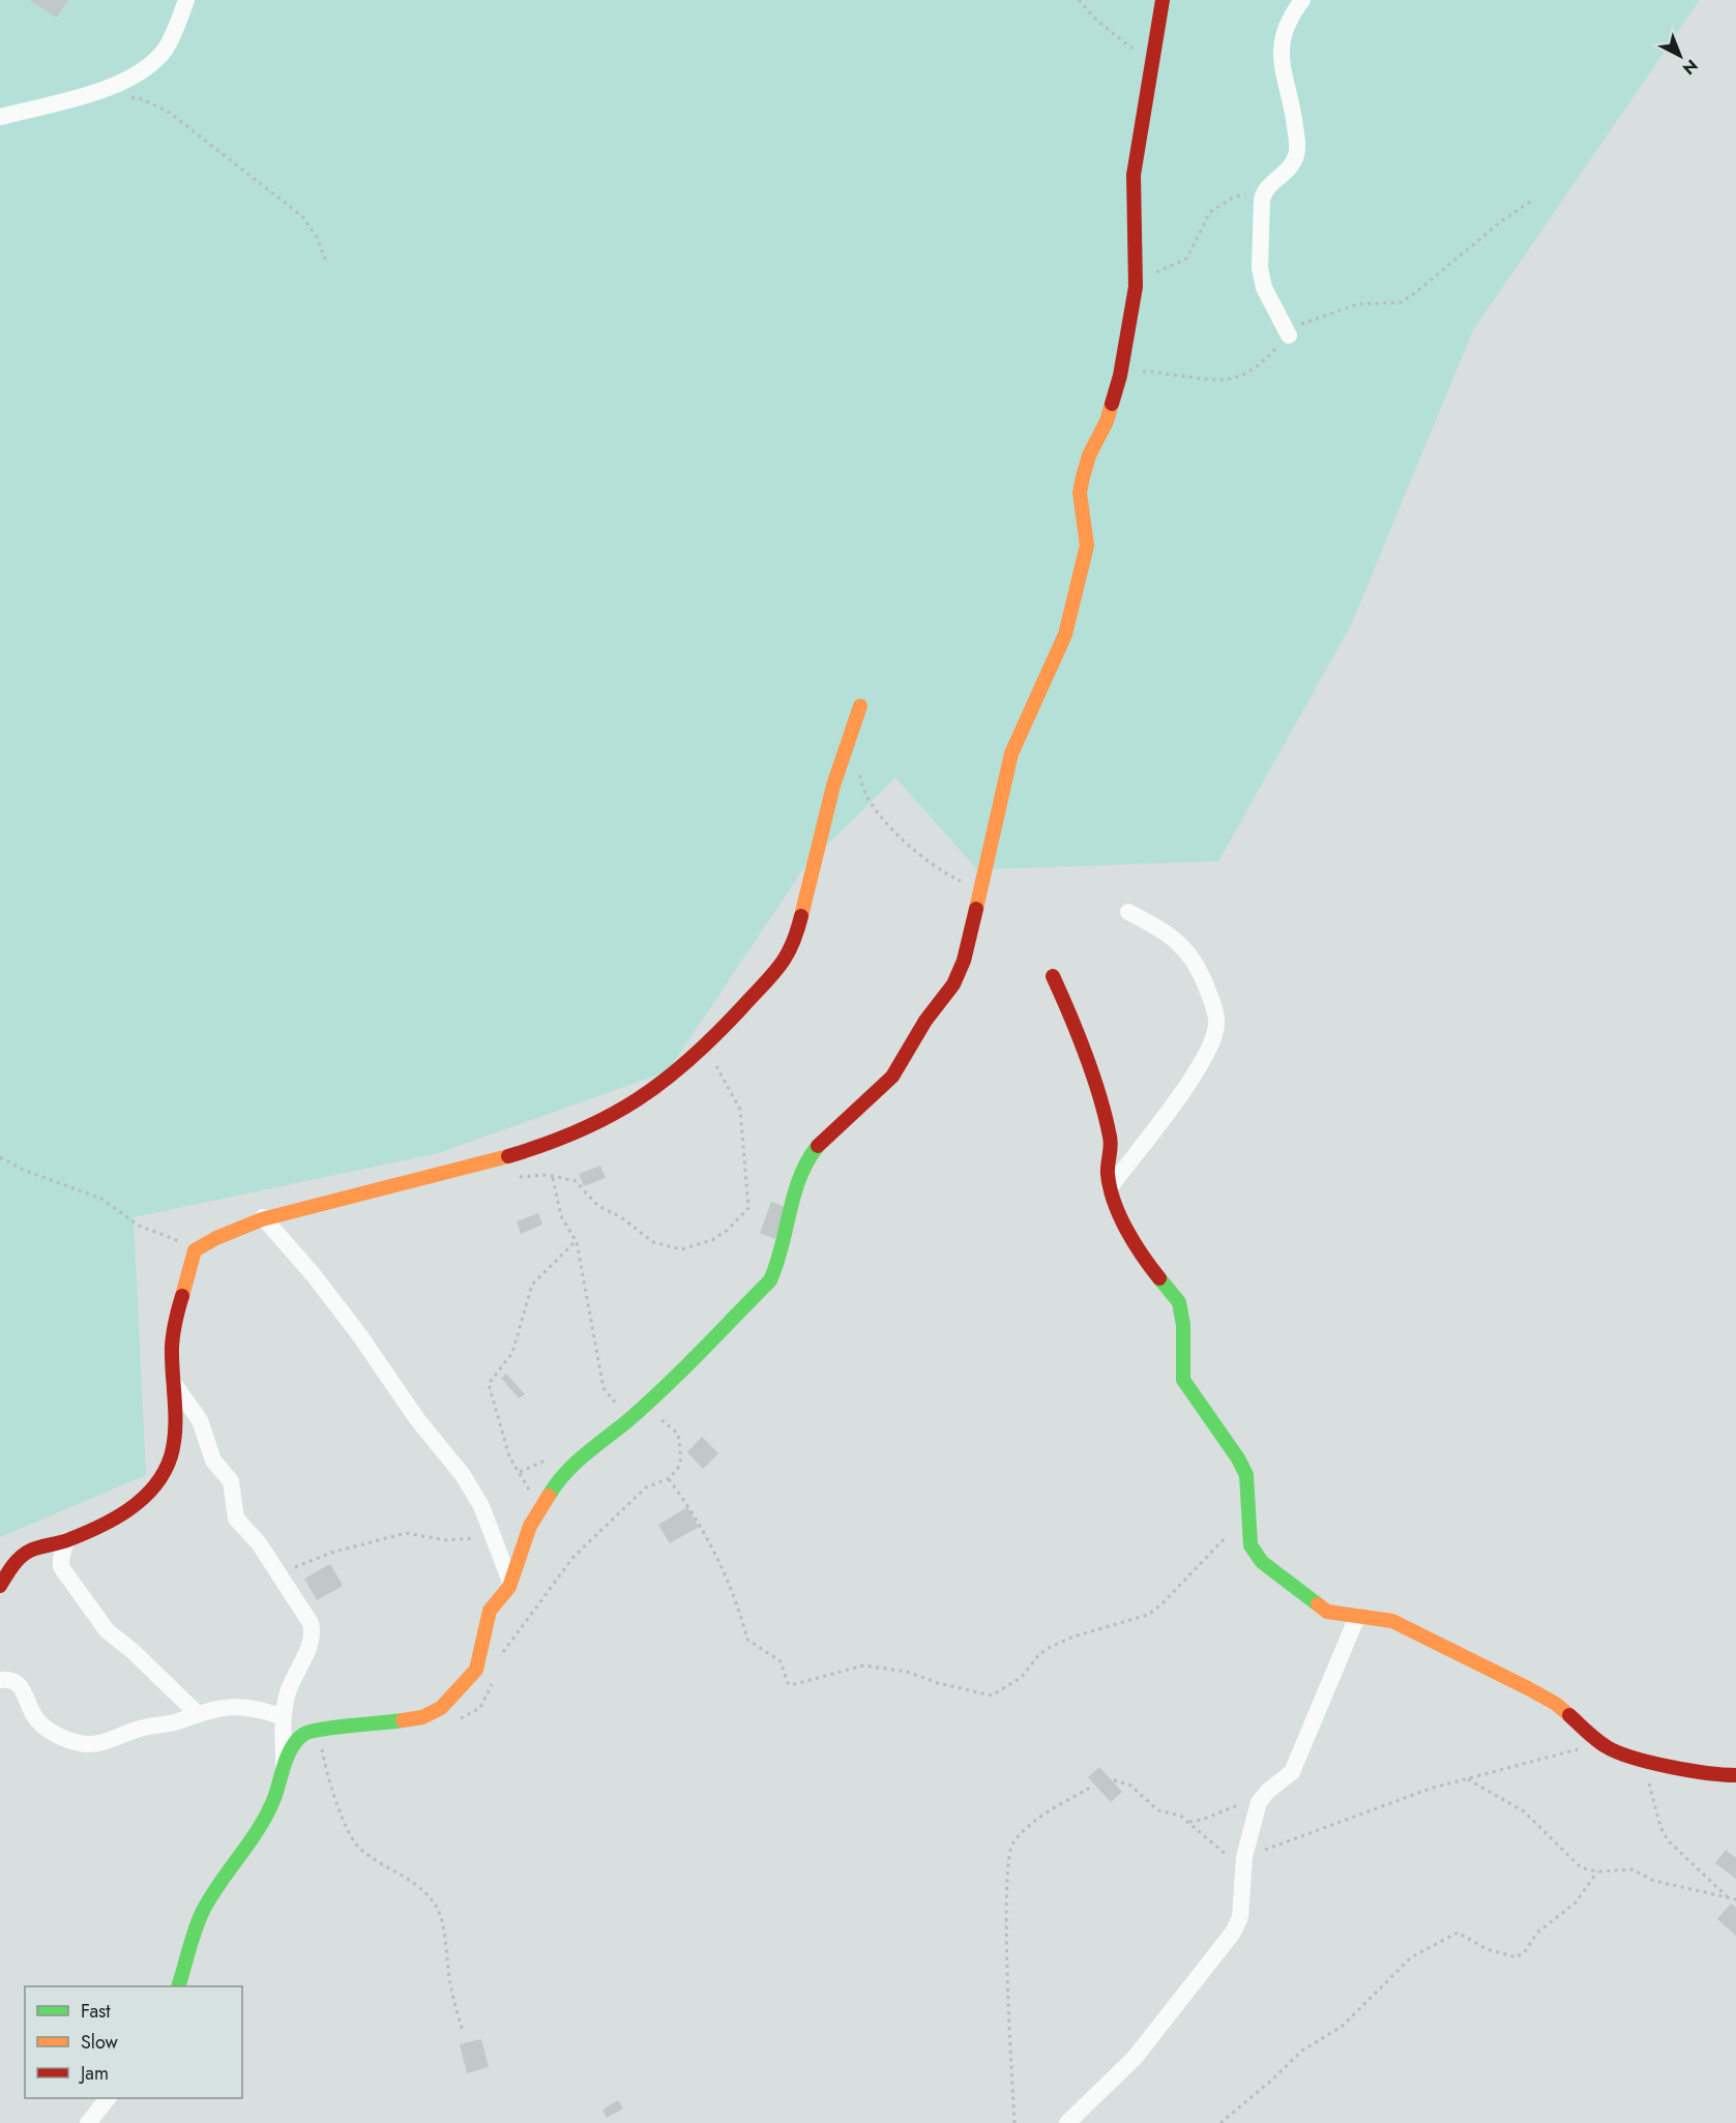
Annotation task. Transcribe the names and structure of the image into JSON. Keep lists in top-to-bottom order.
{
  "legend": ["Fast", "Slow", "Jam"],
  "north": "bottom right"
}
